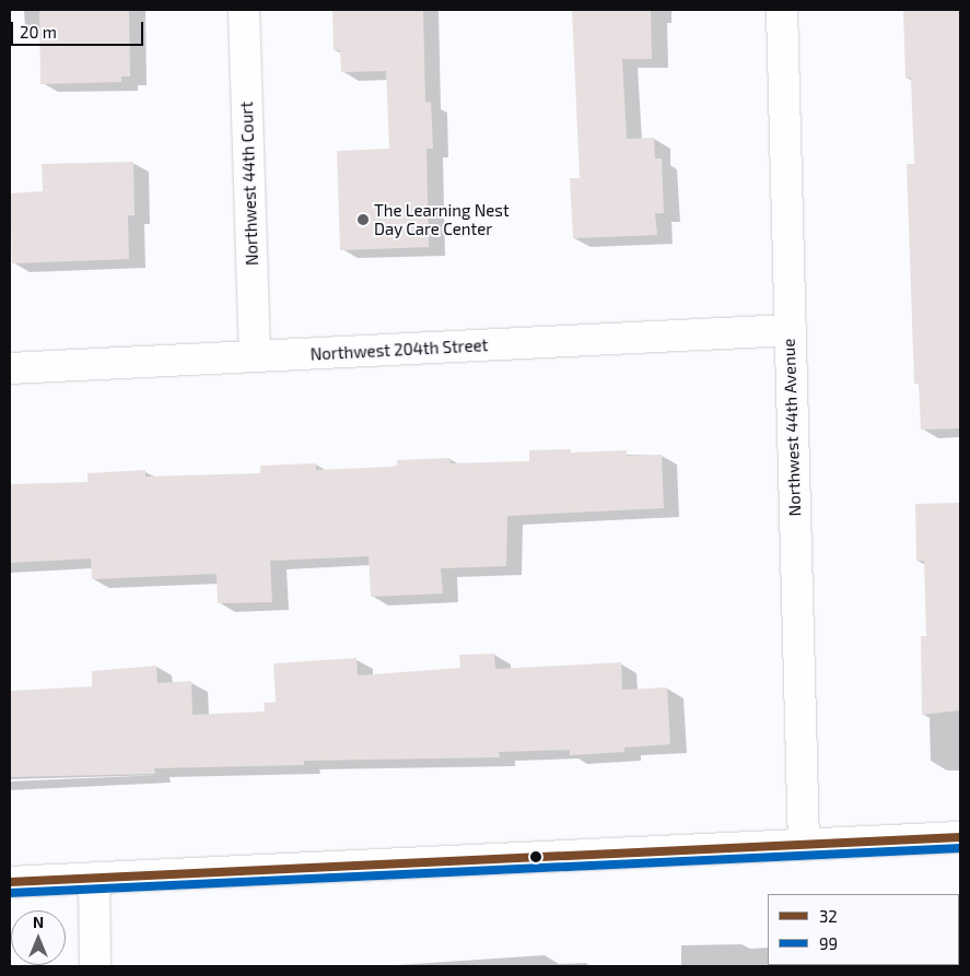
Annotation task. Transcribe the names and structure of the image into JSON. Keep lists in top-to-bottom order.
{
  "streets": {
    "street": ["Northwest 44th Court", "Northwest 204th Street", "Northwest 44th Avenue"]
  },
  "crossings": [
    ["Northwest 44th Court", "Northwest 204th Street"],
    ["Northwest 204th Street", "Northwest 44th Avenue"]
  ],
  "places": ["The Learning Nest Day Care Center"],
  "lines": ["transit line 32", "transit line 99"],
  "legend": ["32", "99"],
  "scale_bar": "20 m",
  "north": "top"
}
